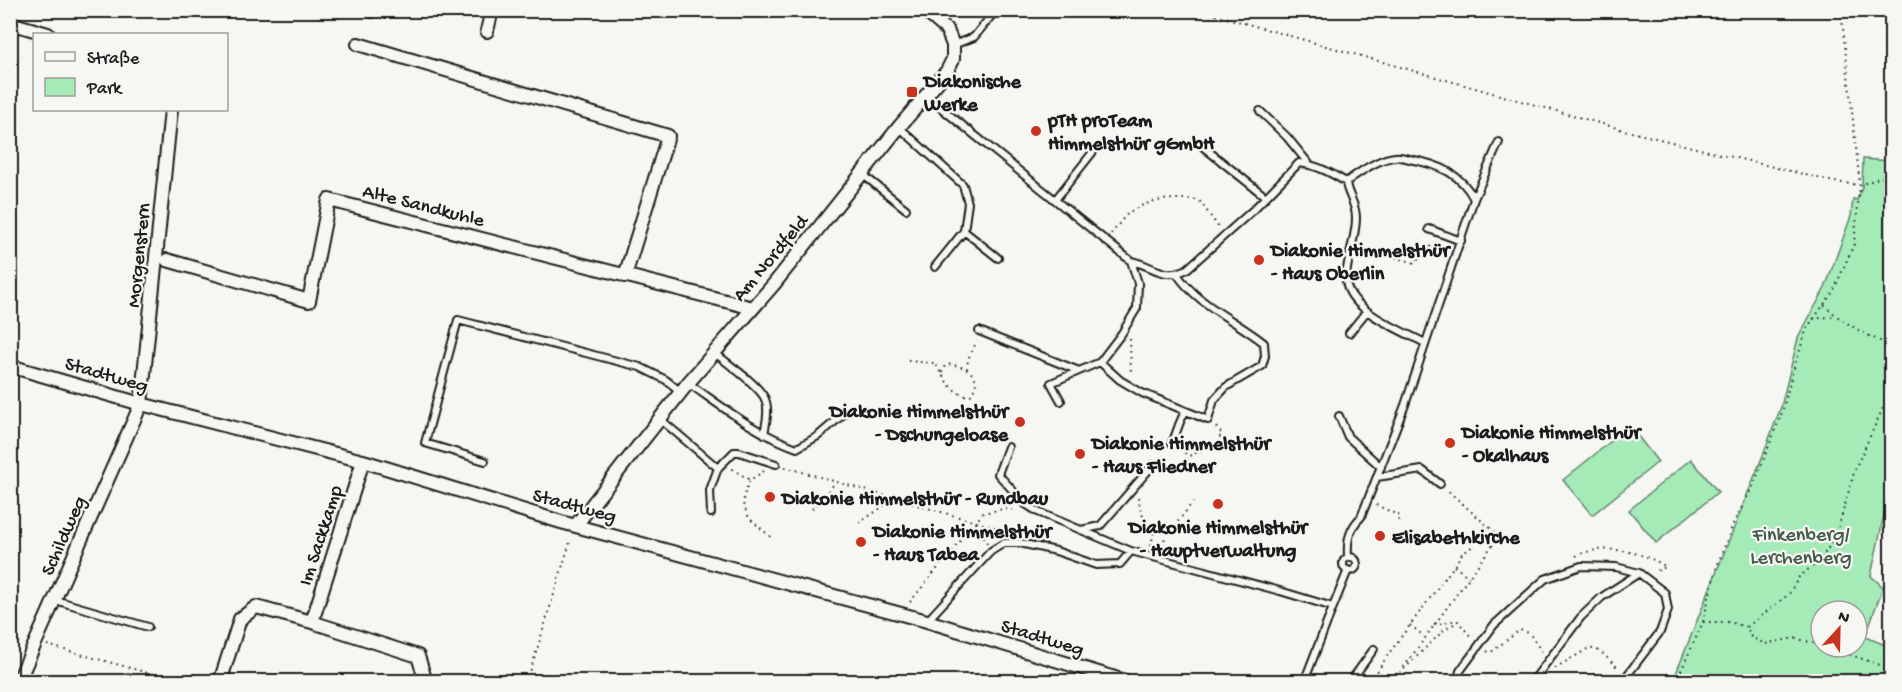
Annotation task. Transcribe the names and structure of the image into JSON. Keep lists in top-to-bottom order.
{
  "streets": {
    "street": [
      "Alte Sandkuhle",
      "Morgenstern",
      "Am Nordfeld",
      "Stadtweg",
      "Schildweg",
      "Im Sackkamp"
    ]
  },
  "crossings": [
    ["Alte Sandkuhle", "Am Nordfeld"],
    ["Morgenstern", "Stadtweg"],
    ["Morgenstern", "Schildweg"],
    ["Am Nordfeld", "Stadtweg"],
    ["Stadtweg", "Schildweg"],
    ["Stadtweg", "Im Sackkamp"]
  ],
  "parks": ["Finkenberg/ Lerchenberg"],
  "places": {
    "transit": ["Diakonische Werke"],
    "other": [
      "pTH proTeam Himmelsthür gGmbH",
      "Diakonie Himmelsthür - Haus Oberlin",
      "Diakonie Himmelsthür - Dschungeloase",
      "Diakonie Himmelsthür - Okalhaus",
      "Diakonie Himmelsthür - Haus Fliedner",
      "Diakonie Himmelsthür - Rundbau",
      "Diakonie Himmelsthür - Hauptverwaltung",
      "Elisabethkirche",
      "Diakonie Himmelsthür - Haus Tabea"
    ]
  },
  "legend": ["Straße", "Park"],
  "north": "top"
}
